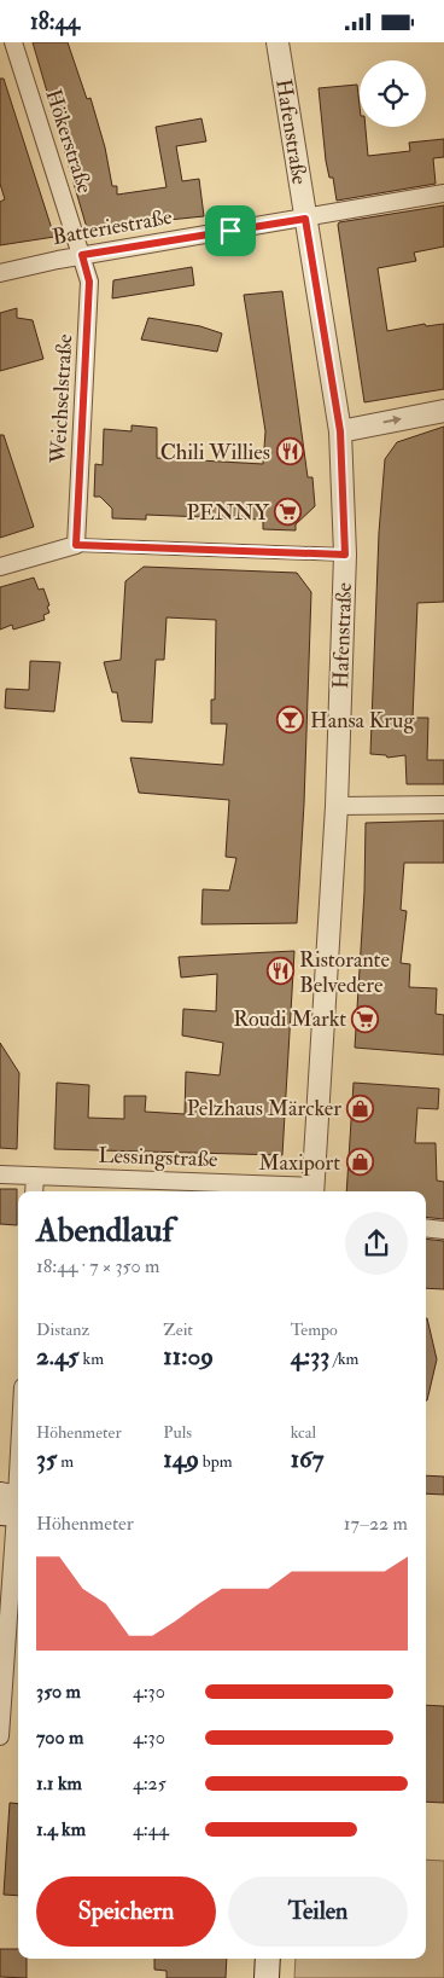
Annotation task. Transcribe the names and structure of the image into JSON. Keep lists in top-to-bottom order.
{
  "streets": {
    "street": [
      "Hafenstraße",
      "Hökerstraße",
      "Batteriestraße",
      "Weichselstraße",
      "Lessingstraße"
    ]
  },
  "crossings": [
    ["Hafenstraße", "Batteriestraße"],
    ["Hafenstraße", "Lessingstraße"],
    ["Hökerstraße", "Batteriestraße"],
    ["Hökerstraße", "Weichselstraße"],
    ["Batteriestraße", "Weichselstraße"]
  ],
  "places": {
    "restaurant": ["Chili Willies", "Ristorante Belvedere"],
    "supermarket": ["PENNY", "Roudi Markt"],
    "bar": ["Hansa Krug"],
    "shop": ["Pelzhaus Märcker", "Maxiport"]
  },
  "page": {
    "status": "18:44",
    "heading": ["Abendlauf", "18:44 · 7 × 350 m"],
    "stats": [
      ["Distanz", "2.45 km"],
      ["Zeit", "11:09"],
      ["Tempo", "4:33 /km"],
      ["Höhenmeter", "35 m"],
      ["Puls", "149 bpm"],
      ["kcal", "167"]
    ],
    "chart": ["Höhenmeter", "17–22 m"],
    "list": [
      {
        "name": "350 m",
        "note": "4:30"
      },
      {
        "name": "700 m",
        "note": "4:30"
      },
      {
        "name": "1.1 km",
        "note": "4:25"
      },
      {
        "name": "1.4 km",
        "note": "4:44"
      }
    ],
    "buttons": ["Speichern", "Teilen"]
  }
}
